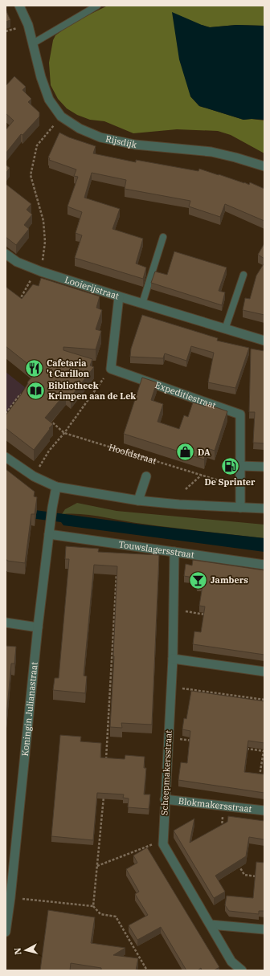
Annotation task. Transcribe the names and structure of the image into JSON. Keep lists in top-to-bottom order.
{
  "streets": {
    "street": [
      "Rijsdijk",
      "Looierijstraat",
      "Expeditiestraat",
      "Hoofdstraat",
      "Touwslagersstraat",
      "Koningin Julianastraat",
      "Scheepmakersstraat",
      "Blokmakersstraat"
    ]
  },
  "crossings": [
    ["Expeditiestraat", "Hoofdstraat"],
    ["Touwslagersstraat", "Koningin Julianastraat"],
    ["Touwslagersstraat", "Scheepmakersstraat"],
    ["Scheepmakersstraat", "Blokmakersstraat"]
  ],
  "places": {
    "restaurant": ["Cafetaria 't Carillon"],
    "library": ["Bibliotheek Krimpen aan de Lek"],
    "shop": ["DA"],
    "fuel station": ["De Sprinter"],
    "bar": ["Jambers"]
  },
  "north": "left"
}
